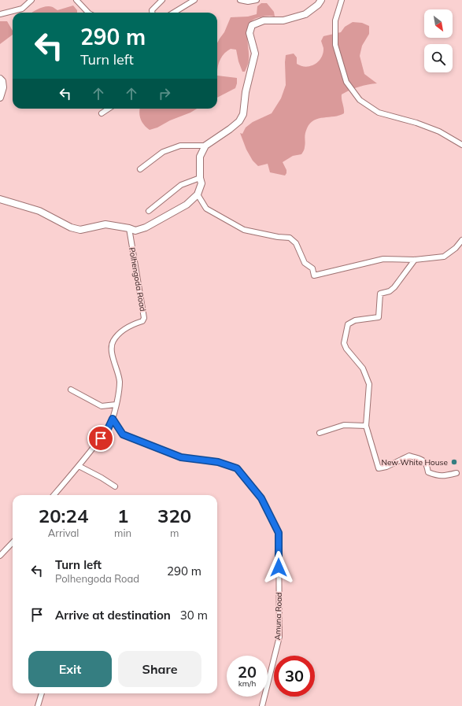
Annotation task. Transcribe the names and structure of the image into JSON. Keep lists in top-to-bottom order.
{
  "streets": {
    "street": ["Polhengoda Road", "Amuna Road"]
  },
  "crossings": [
    ["Polhengoda Road", "Amuna Road"]
  ],
  "places": ["New White House"],
  "north": "bottom right",
  "page": {
    "turn": ["290 m", "Turn left"],
    "eta": [
      "20:24",
      "Arrival",
      "1",
      "min",
      "320",
      "m"
    ],
    "list": [
      {
        "name": "Turn left",
        "note": "Polhengoda Road",
        "value": "290 m"
      },
      {
        "name": "Arrive at destination",
        "value": "30 m"
      }
    ],
    "buttons": ["Exit", "Share"],
    "speed": "20 km/h",
    "limit": "30"
  }
}
